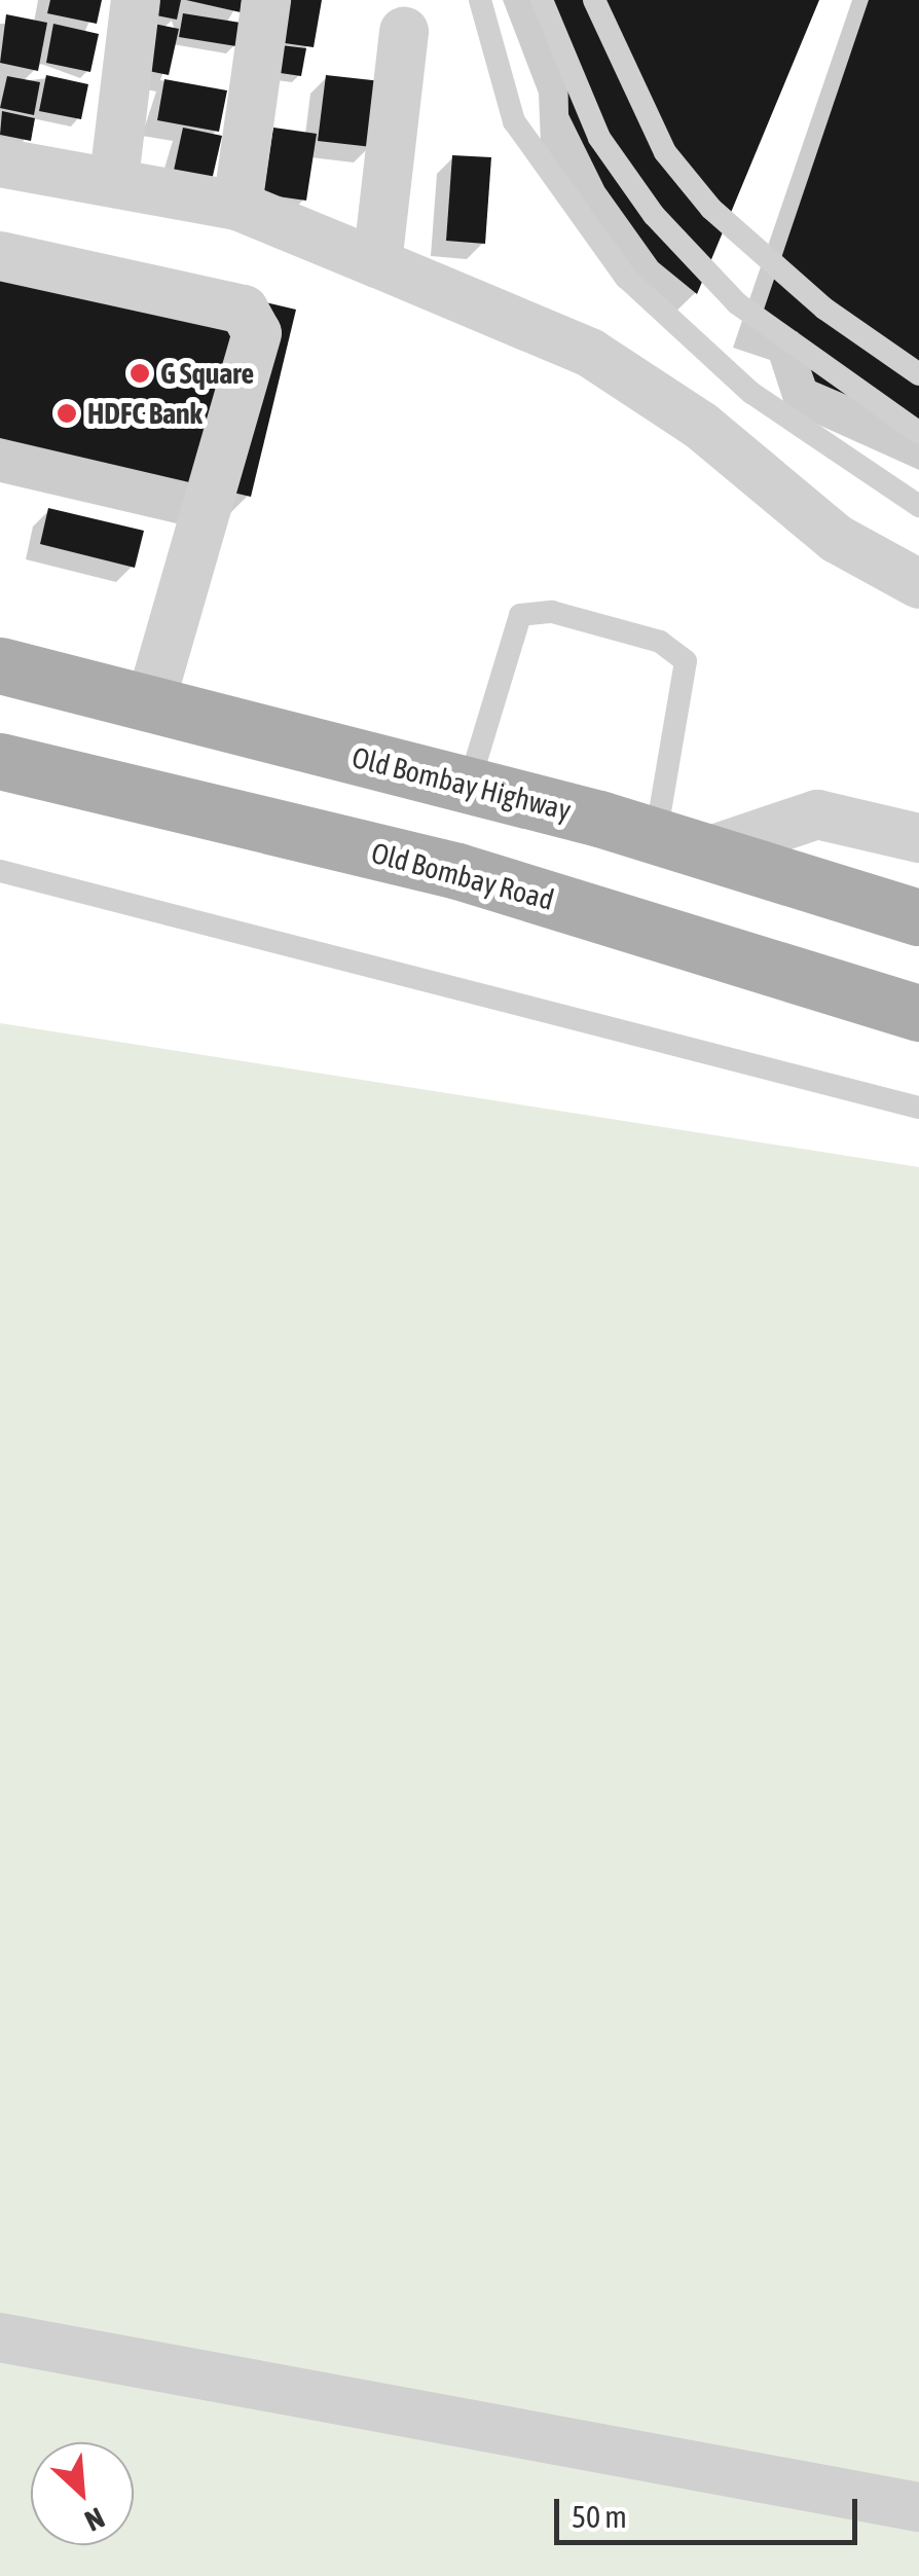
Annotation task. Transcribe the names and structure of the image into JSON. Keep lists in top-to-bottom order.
{
  "streets": {
    "main road": ["Old Bombay Highway", "Old Bombay Road"]
  },
  "places": ["G Square", "HDFC Bank"],
  "scale_bar": "50 m",
  "north": "bottom right"
}
